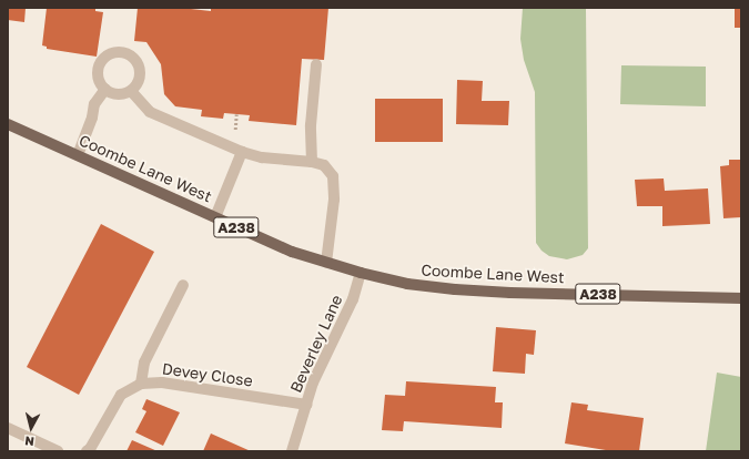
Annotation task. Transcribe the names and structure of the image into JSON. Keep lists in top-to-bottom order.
{
  "streets": {
    "main road": ["Coombe Lane West", "A238"],
    "street": ["Beverley Lane", "Devey Close"]
  },
  "crossings": [
    ["Coombe Lane West", "Beverley Lane"],
    ["Beverley Lane", "Devey Close"]
  ],
  "north": "bottom"
}
